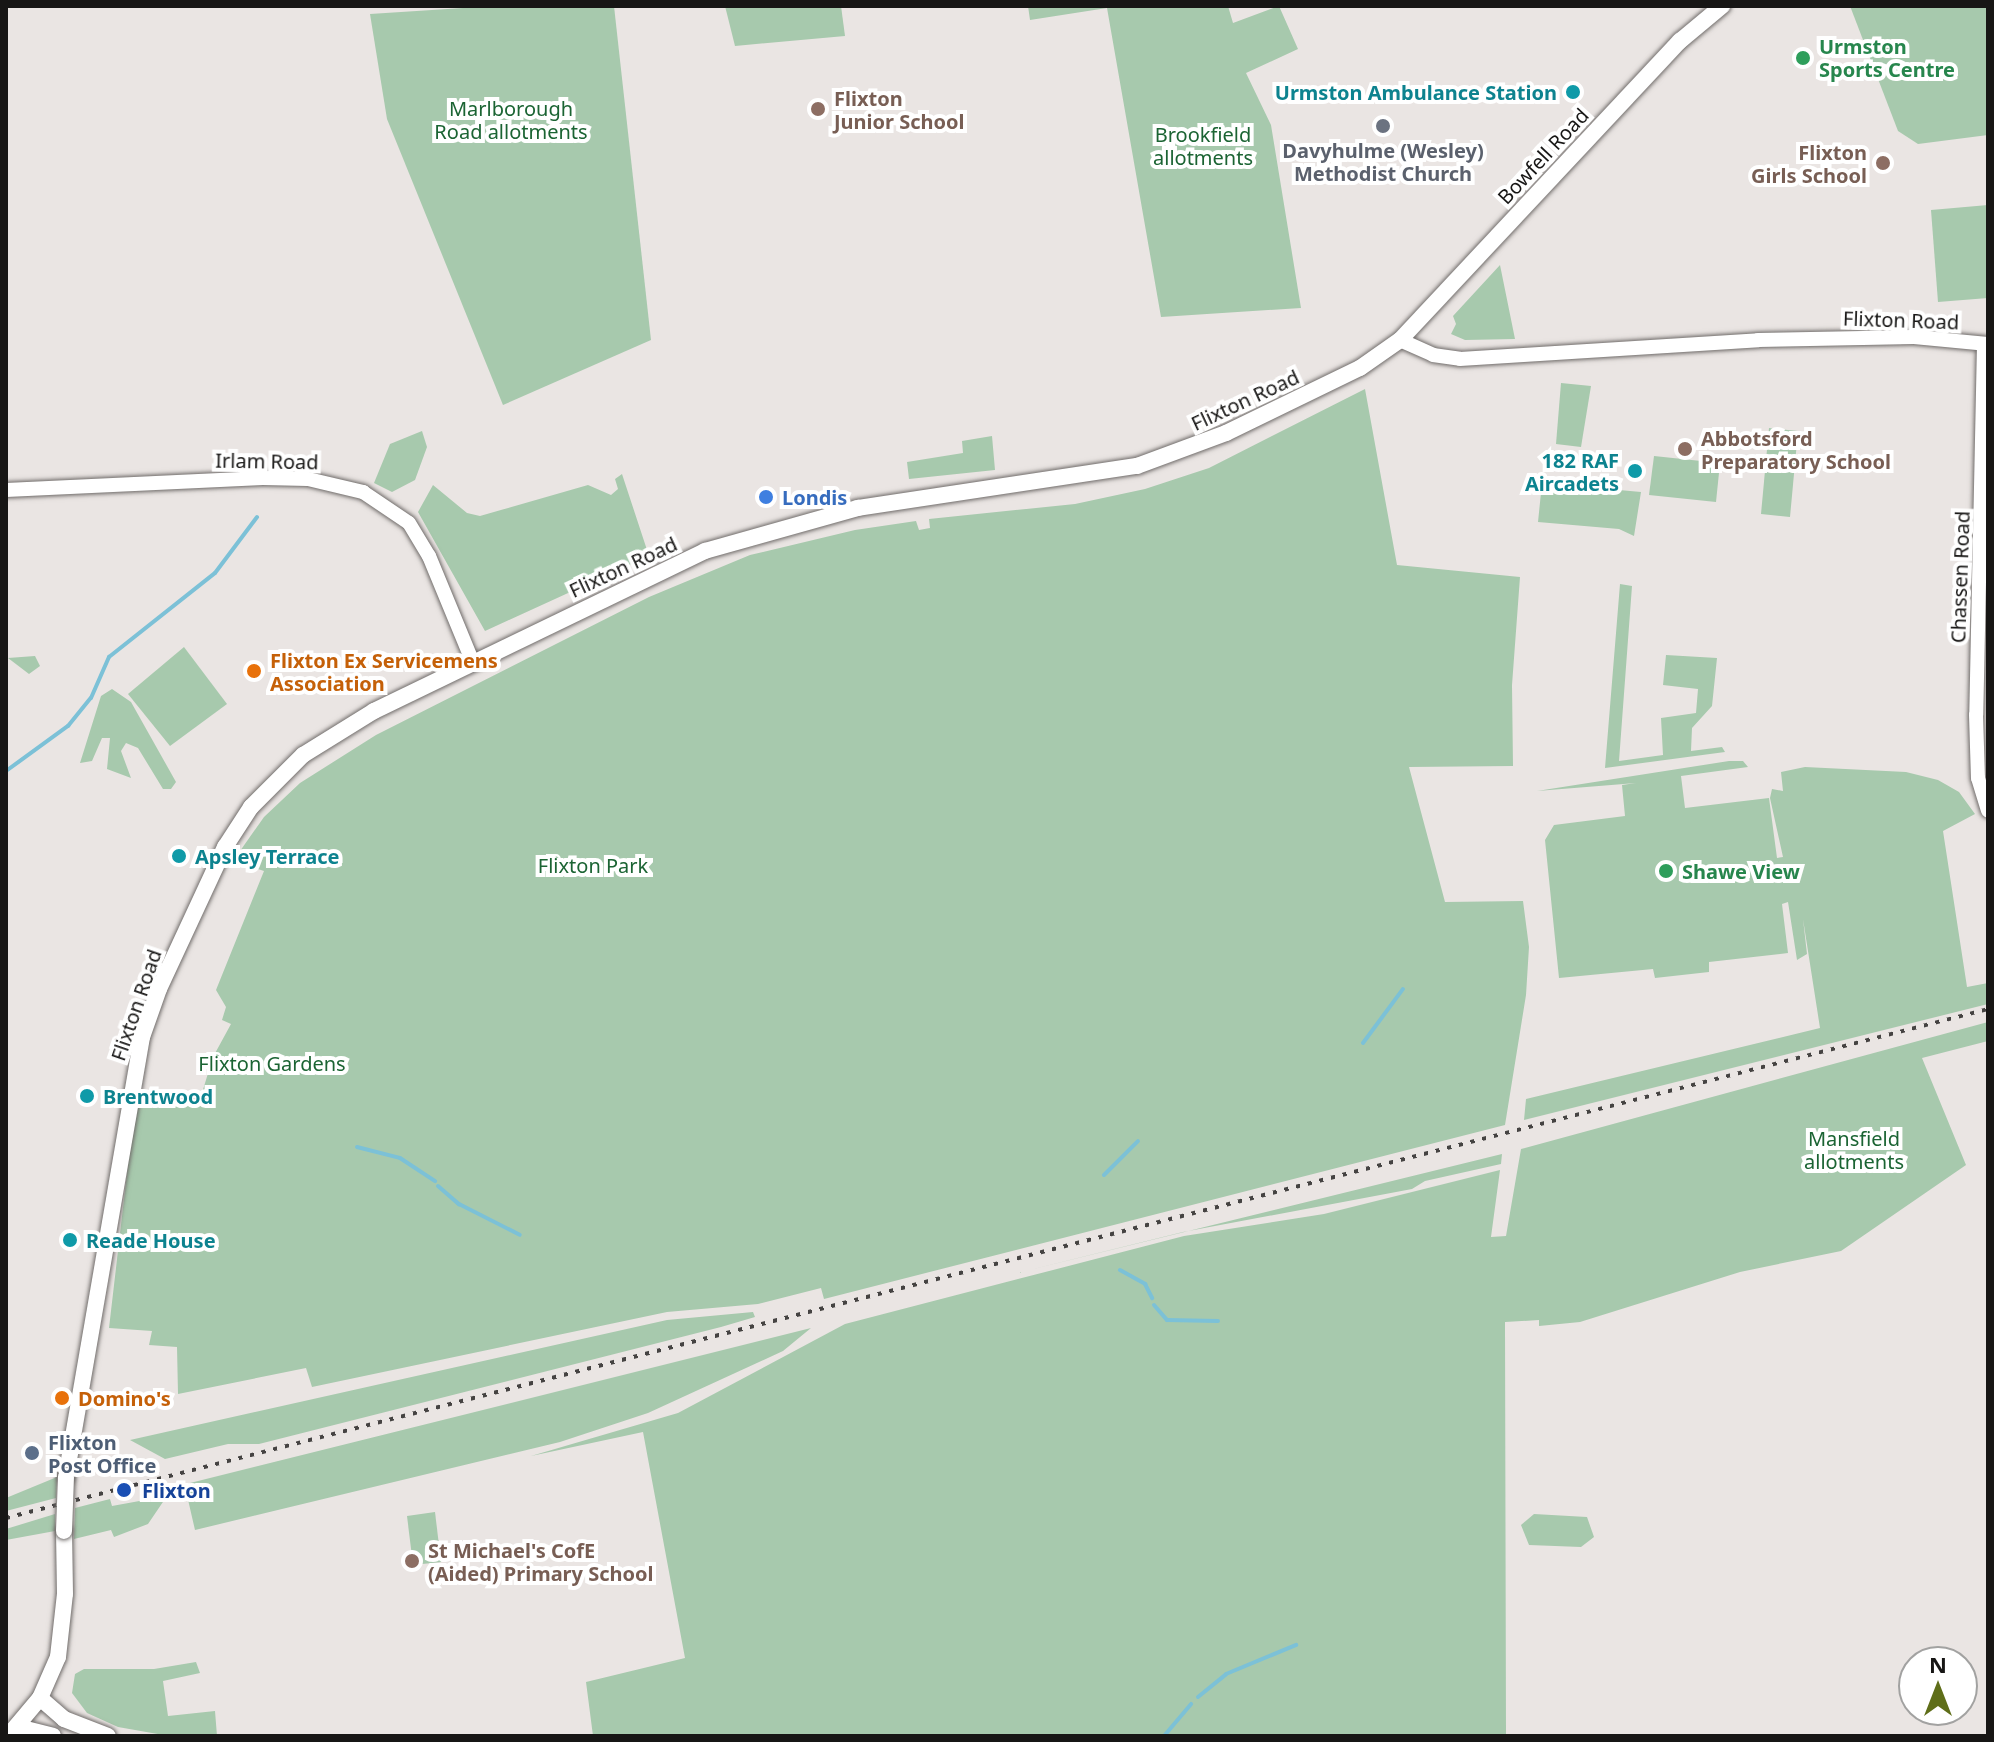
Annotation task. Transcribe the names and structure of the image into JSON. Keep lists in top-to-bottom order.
{
  "streets": {
    "main road": ["Bowfell Road", "Flixton Road"],
    "street": ["Irlam Road", "Chassen Road"]
  },
  "crossings": [
    ["Bowfell Road", "Flixton Road"],
    ["Flixton Road", "Irlam Road"],
    ["Flixton Road", "Chassen Road"]
  ],
  "parks": [
    "Marlborough Road allotments",
    "Brookfield allotments",
    "Flixton Park",
    "Flixton Gardens",
    "Mansfield allotments"
  ],
  "places": [
    "Urmston Sports Centre",
    "Urmston Ambulance Station",
    "Flixton Junior School",
    "Davyhulme (Wesley) Methodist Church",
    "Flixton Girls School",
    "Abbotsford Preparatory School",
    "182 RAF Aircadets",
    "Londis",
    "Flixton Ex Servicemens Association",
    "Apsley Terrace",
    "Shawe View",
    "Brentwood",
    "Reade House",
    "Domino's",
    "Flixton Post Office",
    "Flixton",
    "St Michael's CofE (Aided) Primary School"
  ],
  "north": "top"
}
